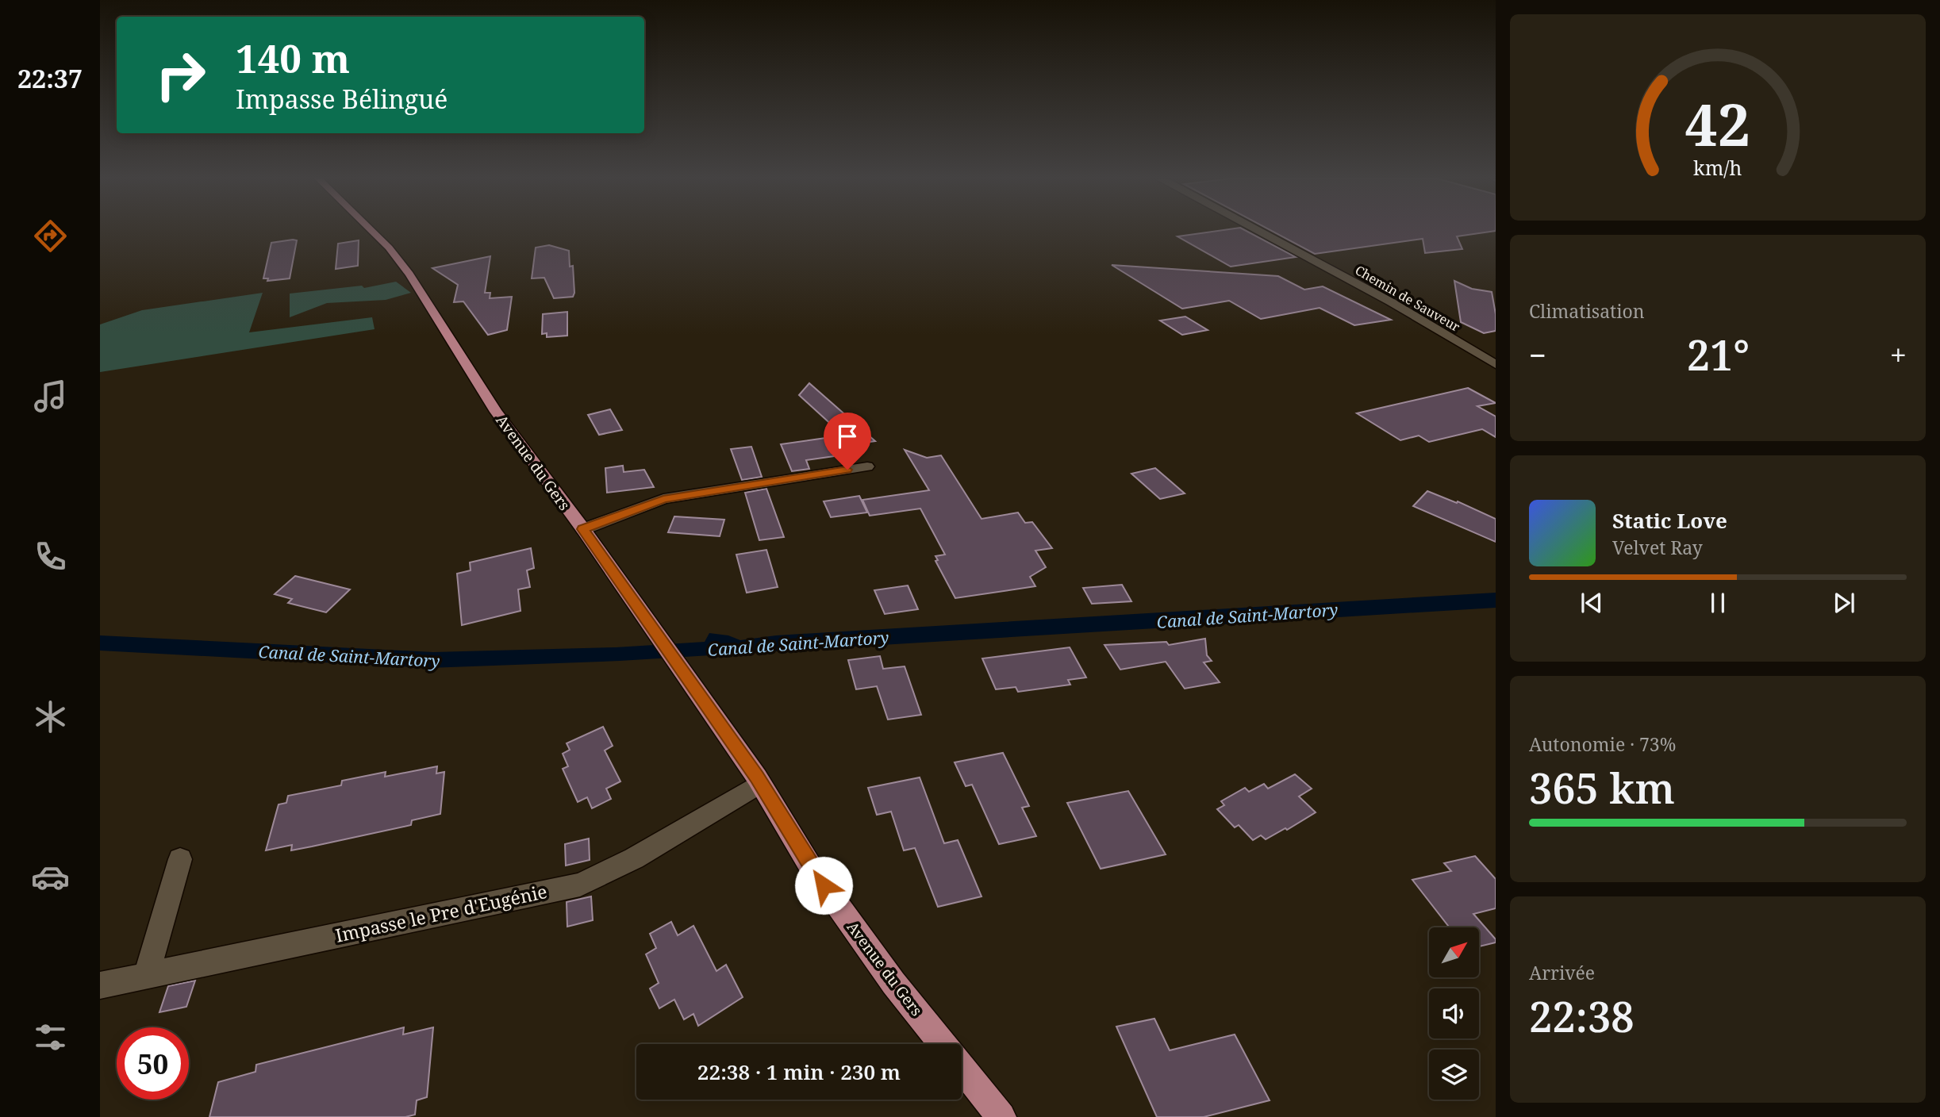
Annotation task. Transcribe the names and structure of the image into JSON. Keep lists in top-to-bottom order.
{
  "streets": {
    "main road": ["Avenue du Gers"],
    "street": ["Chemin de Sauveur", "Impasse le Pre d'Eugénie"]
  },
  "crossings": [
    ["Avenue du Gers", "Impasse le Pre d'Eugénie"]
  ],
  "water": ["Canal de Saint-Martory"],
  "north": "top right",
  "page": {
    "tabs": "22:37",
    "turn": ["140 m", "Impasse Bélingué"],
    "tile": [
      "Climatisation",
      ["Autonomie · 73%", "365 km"],
      ["Arrivée", "22:38"]
    ],
    "heat": ["−", "21°", "+"],
    "song": ["Static Love", "Velvet Ray"],
    "limit": "50",
    "trip": "22:38 · 1 min · 230 m",
    "gauge": ["42", "km/h"]
  }
}
